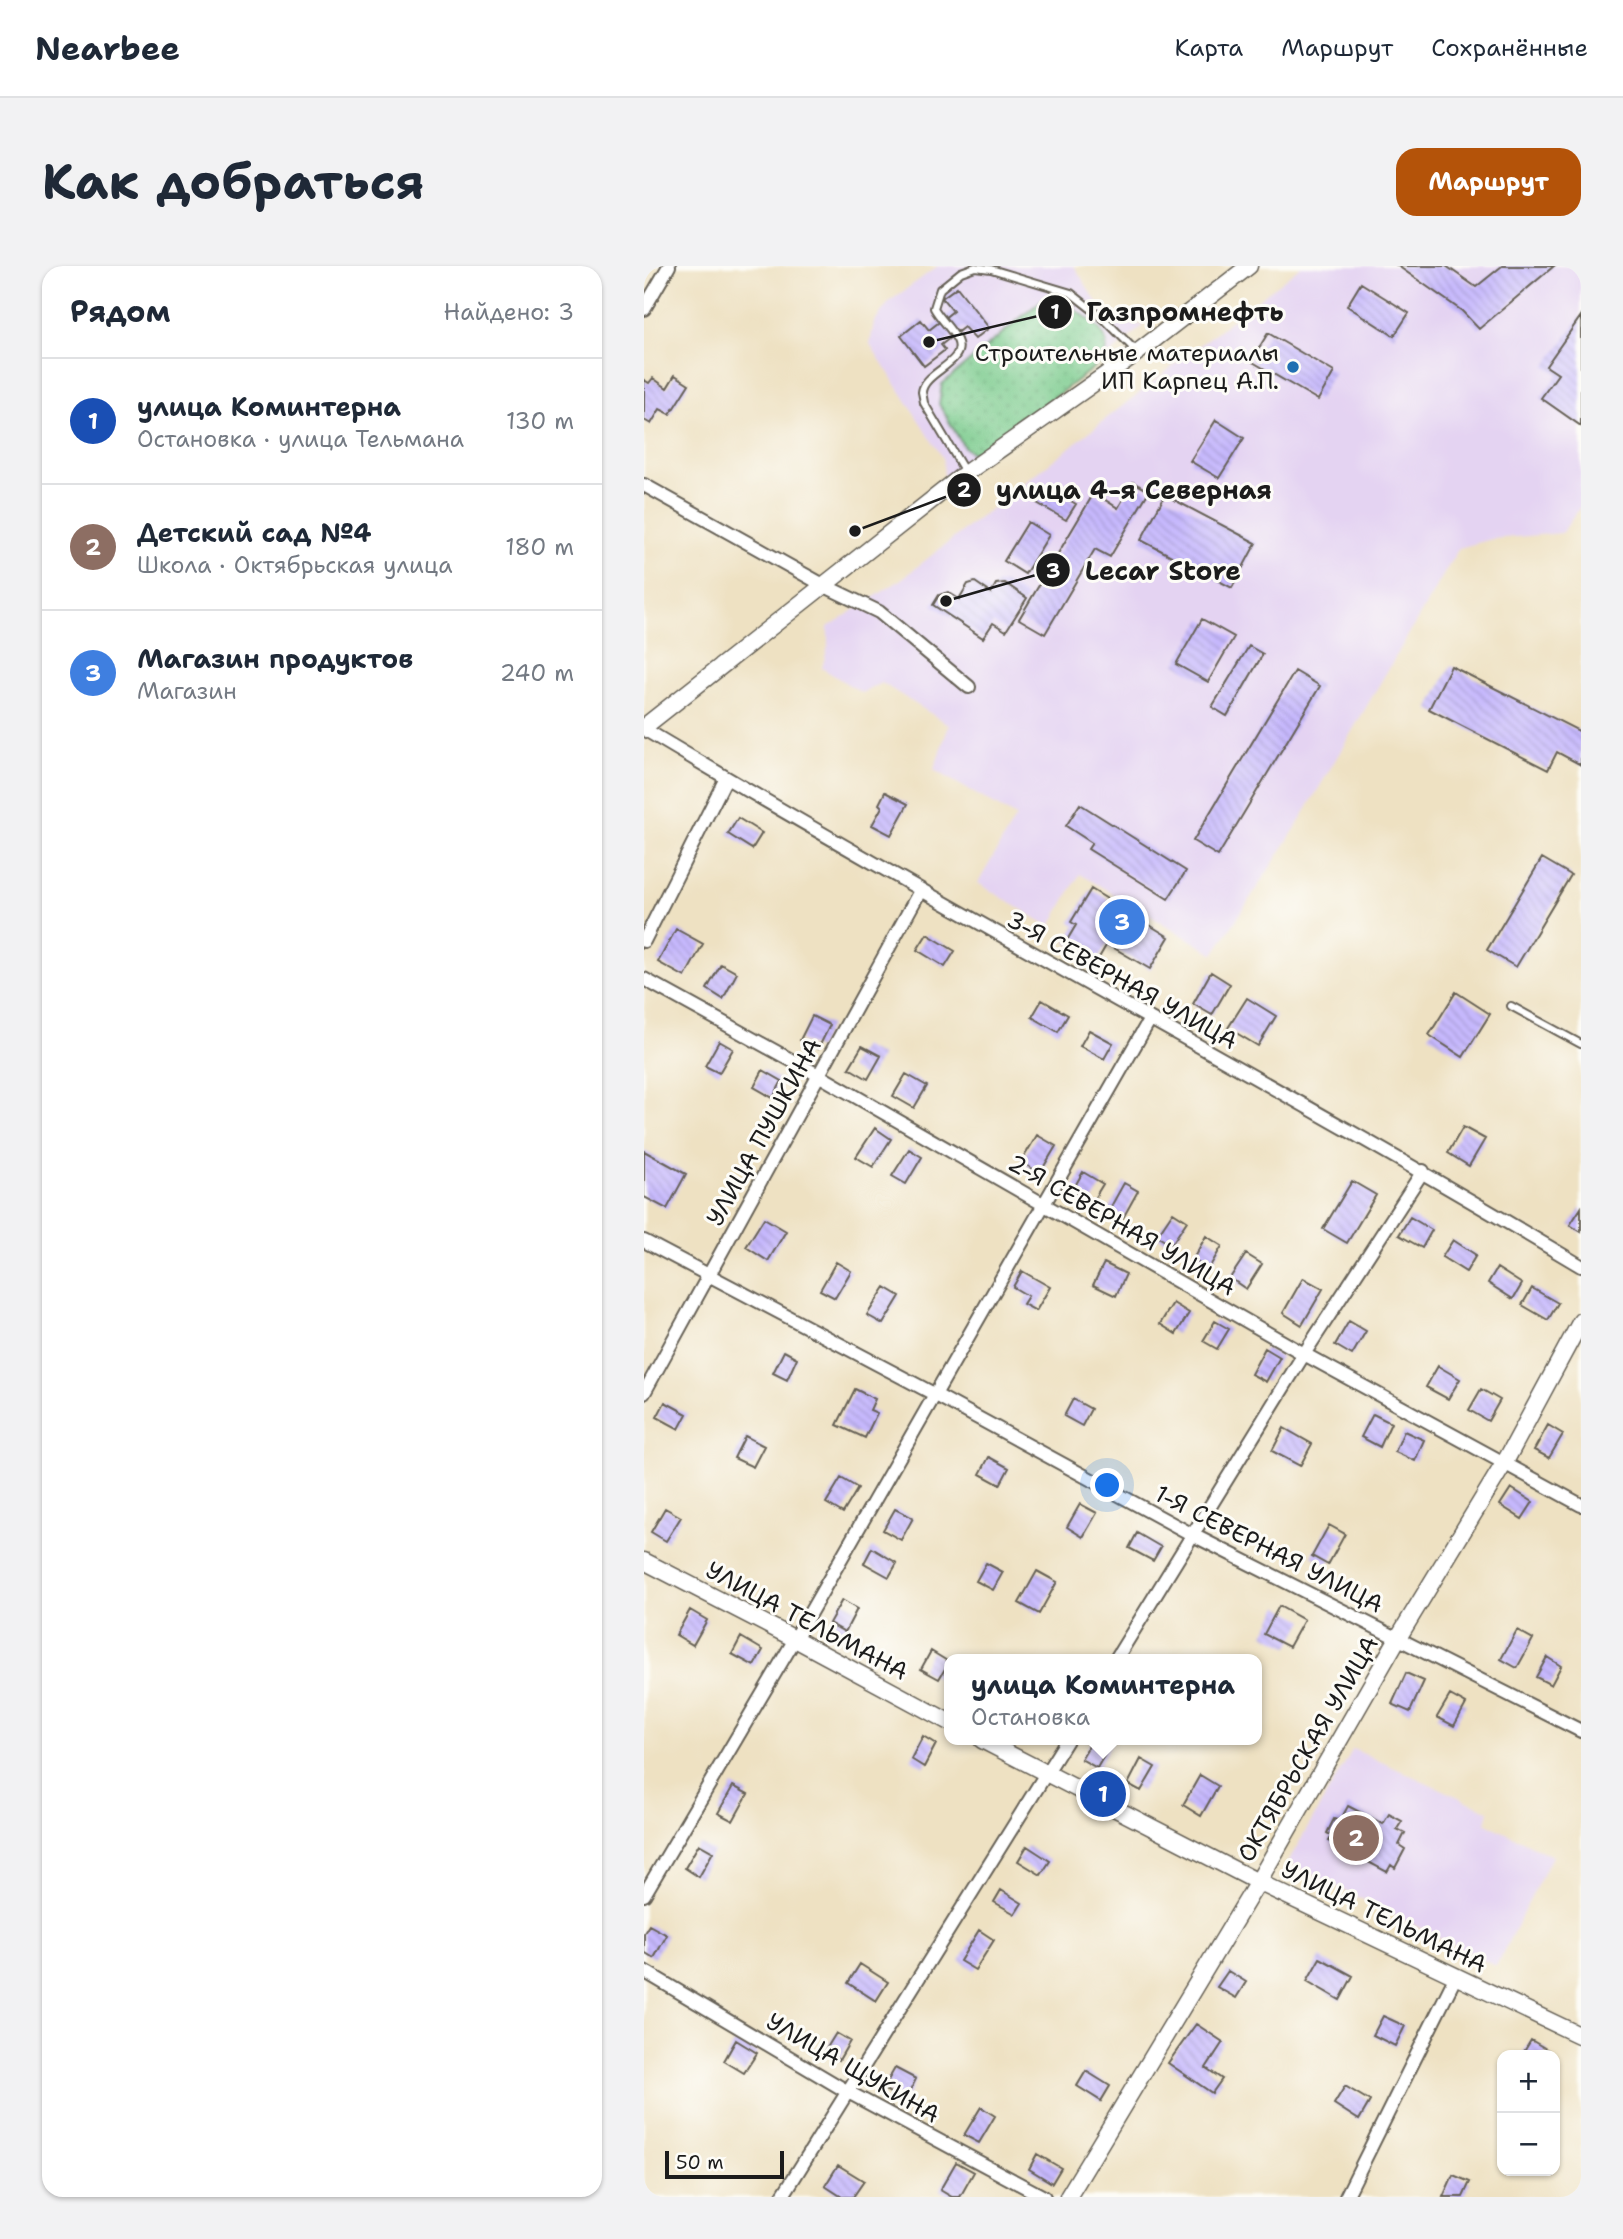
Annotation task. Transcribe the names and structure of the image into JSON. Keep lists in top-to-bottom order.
{
  "streets": {
    "street": [
      "3-Я СЕВЕРНАЯ УЛИЦА",
      "УЛИЦА ПУШКИНА",
      "2-Я СЕВЕРНАЯ УЛИЦА",
      "1-Я СЕВЕРНАЯ УЛИЦА",
      "УЛИЦА ТЕЛЬМАНА",
      "ОКТЯБРЬСКАЯ УЛИЦА",
      "УЛИЦА ЩУКИНА"
    ]
  },
  "crossings": [
    ["3-Я СЕВЕРНАЯ УЛИЦА", "УЛИЦА ПУШКИНА"],
    ["УЛИЦА ПУШКИНА", "2-Я СЕВЕРНАЯ УЛИЦА"],
    ["УЛИЦА ПУШКИНА", "1-Я СЕВЕРНАЯ УЛИЦА"],
    ["2-Я СЕВЕРНАЯ УЛИЦА", "ОКТЯБРЬСКАЯ УЛИЦА"],
    ["1-Я СЕВЕРНАЯ УЛИЦА", "ОКТЯБРЬСКАЯ УЛИЦА"],
    ["УЛИЦА ТЕЛЬМАНА", "ОКТЯБРЬСКАЯ УЛИЦА"]
  ],
  "places": [
    "Газпромнефть",
    "Строительные материалы ИП Карпец А.П.",
    "улица 4-я Северная",
    "Lecar Store"
  ],
  "scale_bar": "50 m",
  "page": {
    "header": "Nearbee",
    "nav": ["Карта", "Маршрут", "Сохранённые"],
    "buttons": "Маршрут",
    "title": "Как добраться",
    "heading": ["Рядом", "Найдено: 3"],
    "list": [
      {
        "mark": "1",
        "name": "улица Коминтерна",
        "note": "Остановка · улица Тельмана",
        "value": "130 m"
      },
      {
        "mark": "2",
        "name": "Детский сад №4",
        "note": "Школа · Октябрьская улица",
        "value": "180 m"
      },
      {
        "mark": "3",
        "name": "Магазин продуктов",
        "note": "Магазин",
        "value": "240 m"
      }
    ],
    "pins": ["3", "1", "2"],
    "popup": ["улица Коминтерна", "Остановка"],
    "map_buttons": ["+", "−"],
    "scale": "50 m"
  }
}
